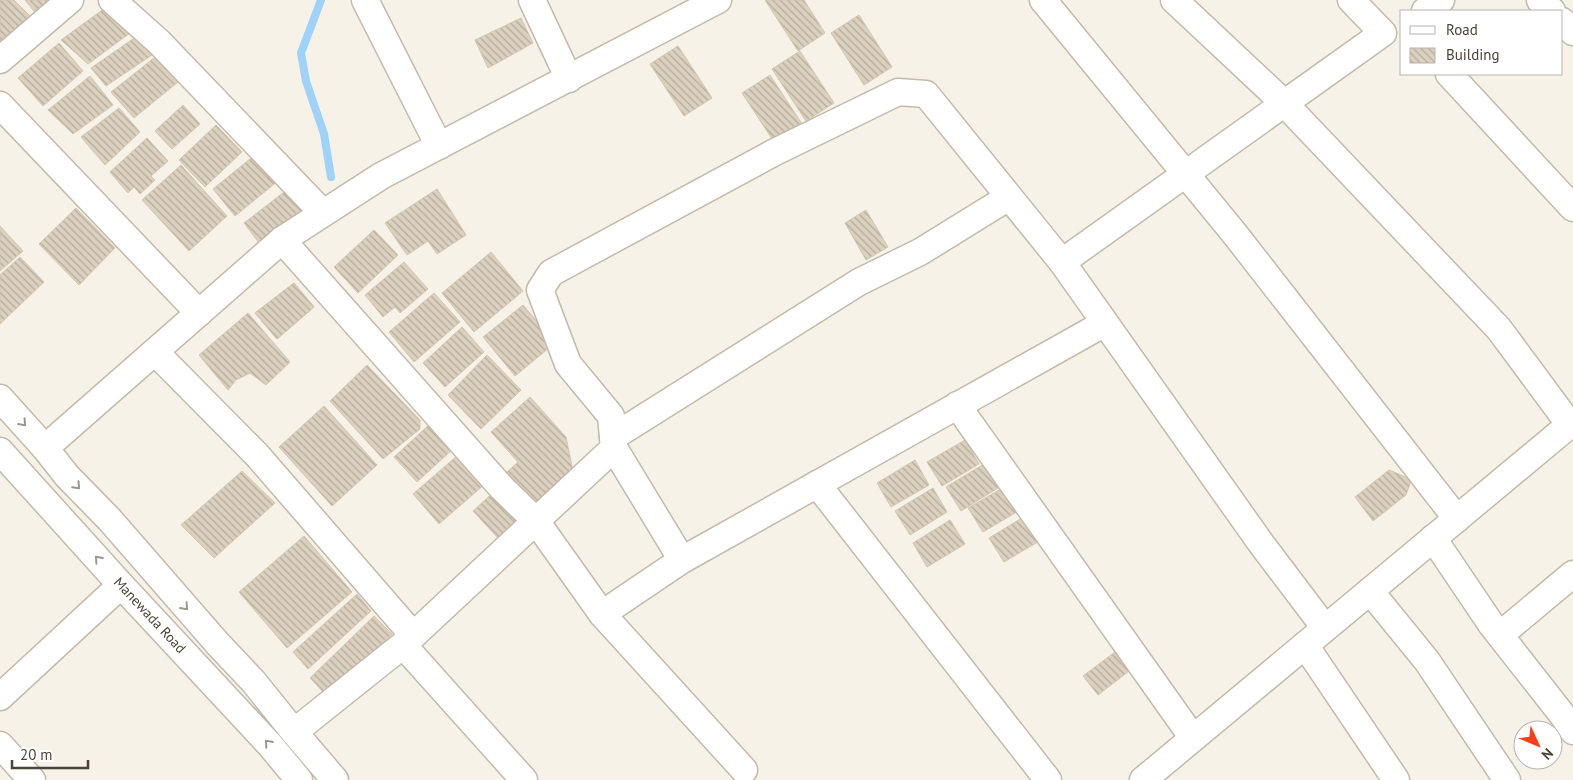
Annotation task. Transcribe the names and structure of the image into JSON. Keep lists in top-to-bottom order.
{
  "streets": {
    "street": ["Manewada Road"]
  },
  "legend": ["Road", "Building"],
  "scale_bar": "20 m",
  "north": "bottom right"
}
